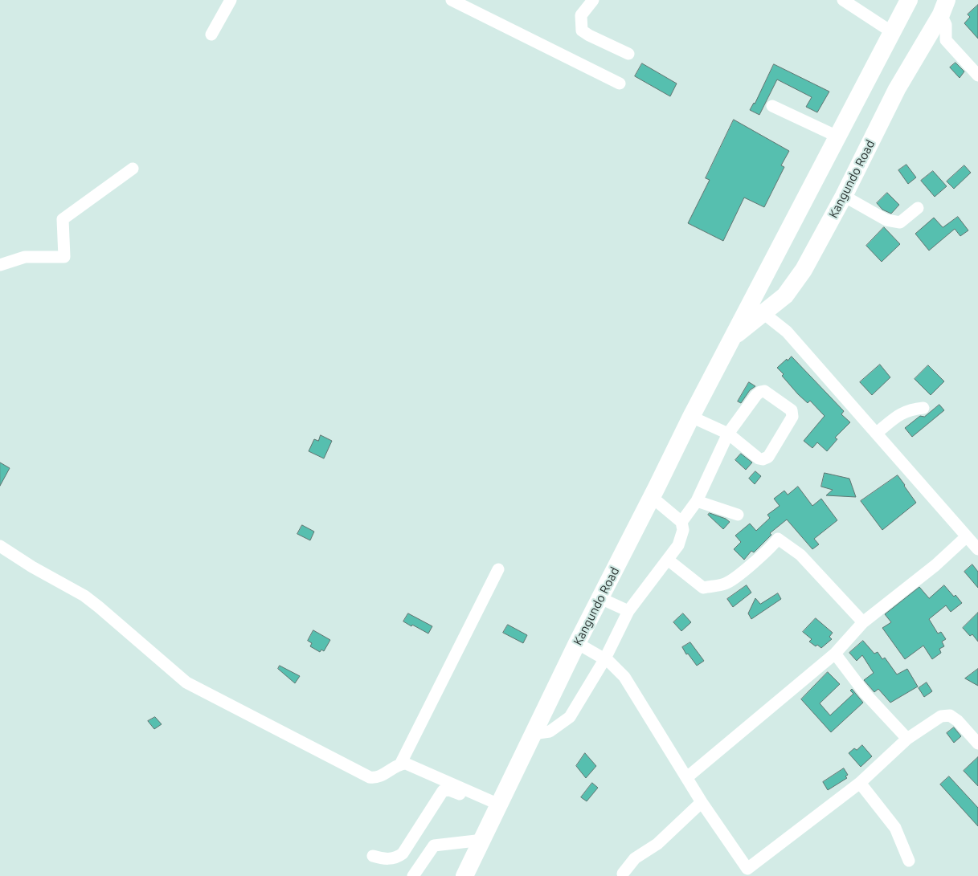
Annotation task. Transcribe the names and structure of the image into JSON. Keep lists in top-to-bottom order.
{
  "streets": {
    "highway": ["Kangundo Road"]
  }
}
